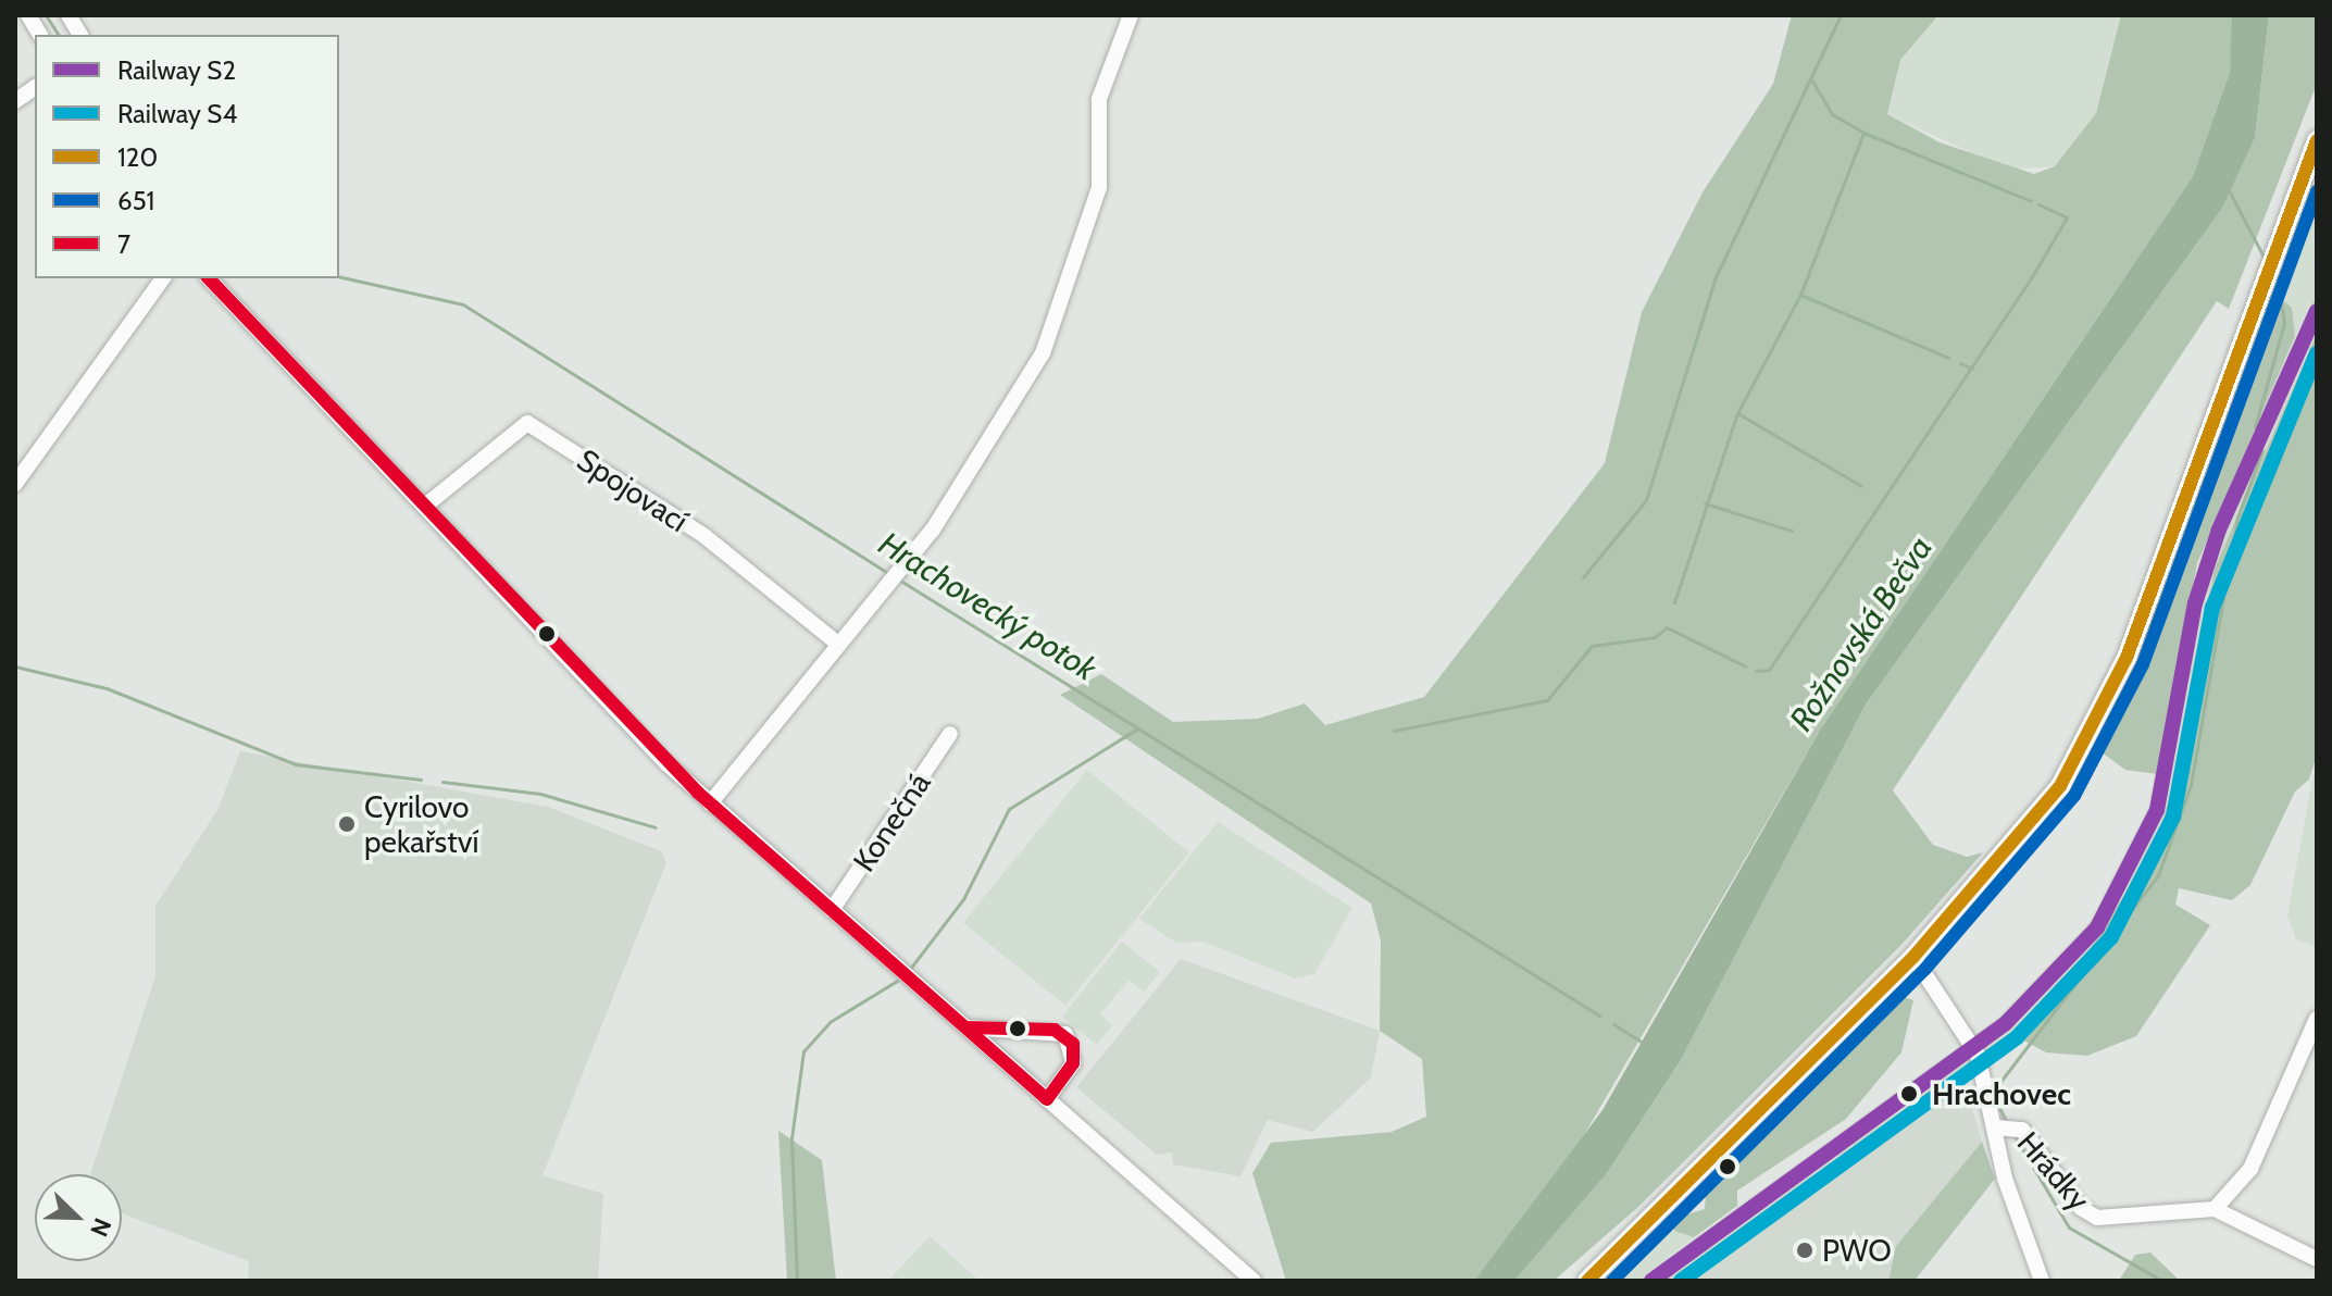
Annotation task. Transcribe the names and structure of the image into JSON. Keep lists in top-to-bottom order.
{
  "streets": {
    "street": ["Spojovací", "Konečná", "Hrádky"]
  },
  "water": ["Hrachovecký potok", "Rožnovská Bečva"],
  "places": ["Cyrilovo pekařství", "Hrachovec", "PWO"],
  "lines": [
    "transit line 120",
    "transit line 651",
    "transit line 7",
    "rail line S2",
    "rail line S4"
  ],
  "legend": [
    "Railway S2",
    "Railway S4",
    "120",
    "651",
    "7"
  ],
  "north": "bottom right"
}
